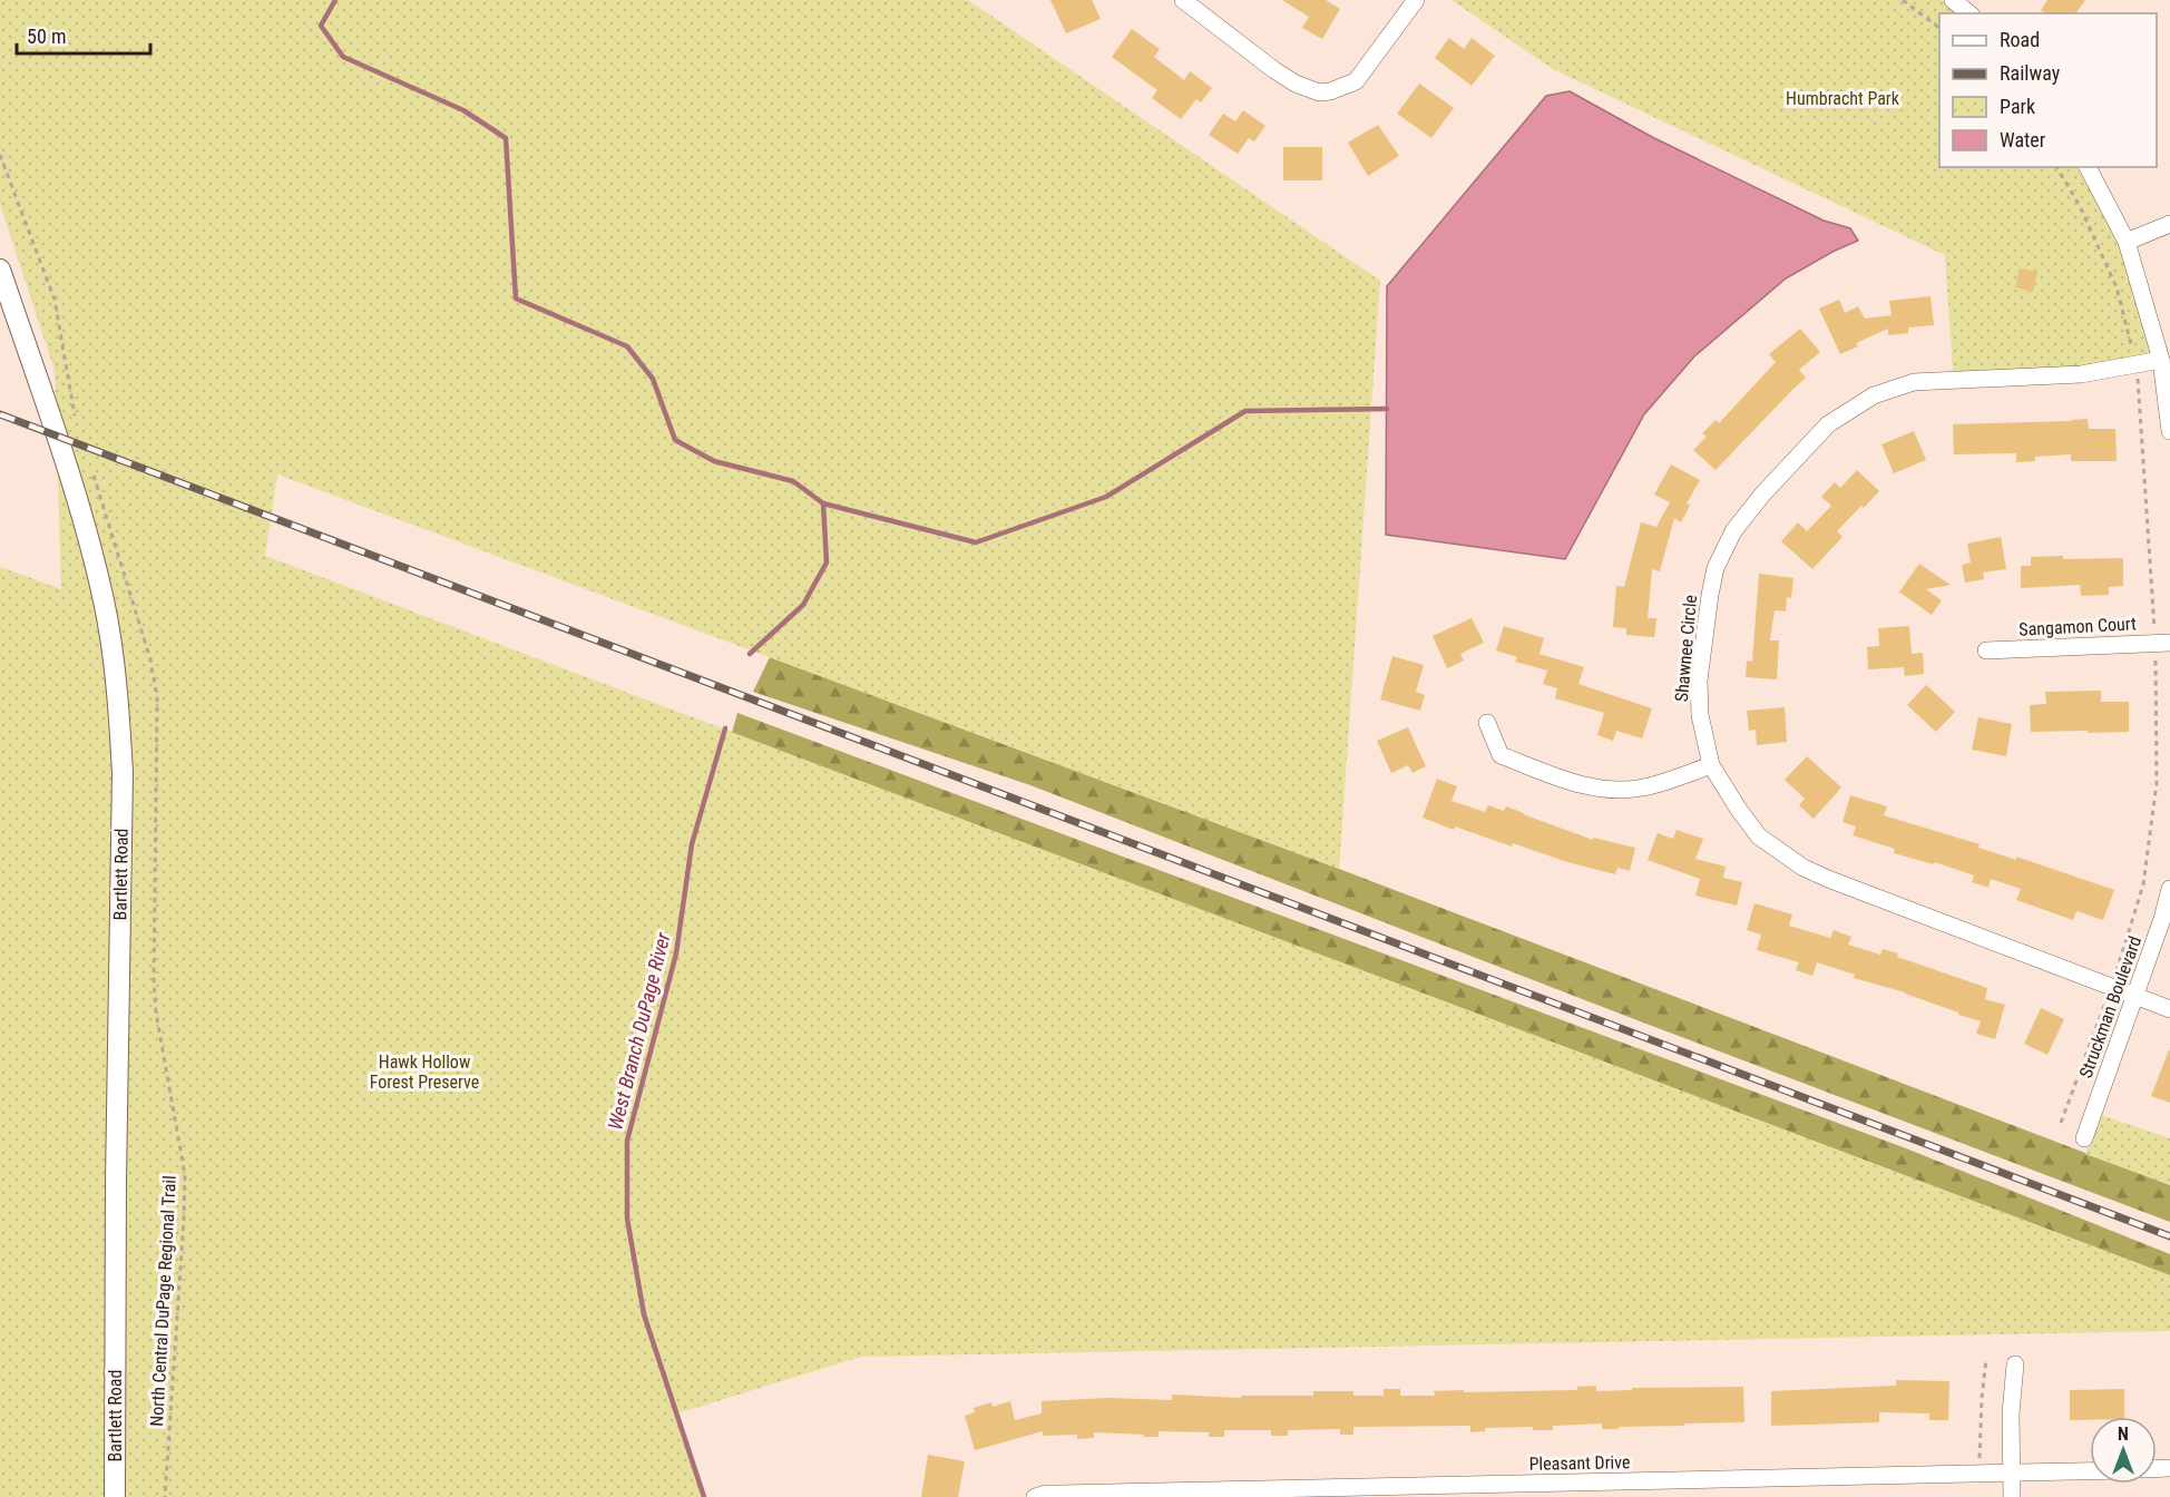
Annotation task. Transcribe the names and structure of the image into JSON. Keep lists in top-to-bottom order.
{
  "streets": {
    "street": [
      "Sangamon Court",
      "Shawnee Circle",
      "Bartlett Road",
      "Struckman Boulevard",
      "Pleasant Drive"
    ],
    "path": ["North Central DuPage Regional Trail"]
  },
  "crossings": [
    ["Shawnee Circle", "Struckman Boulevard"]
  ],
  "water": ["West Branch DuPage River"],
  "parks": ["Humbracht Park", "Hawk Hollow Forest Preserve"],
  "legend": [
    "Road",
    "Railway",
    "Park",
    "Water"
  ],
  "scale_bar": "50 m",
  "north": "top"
}
